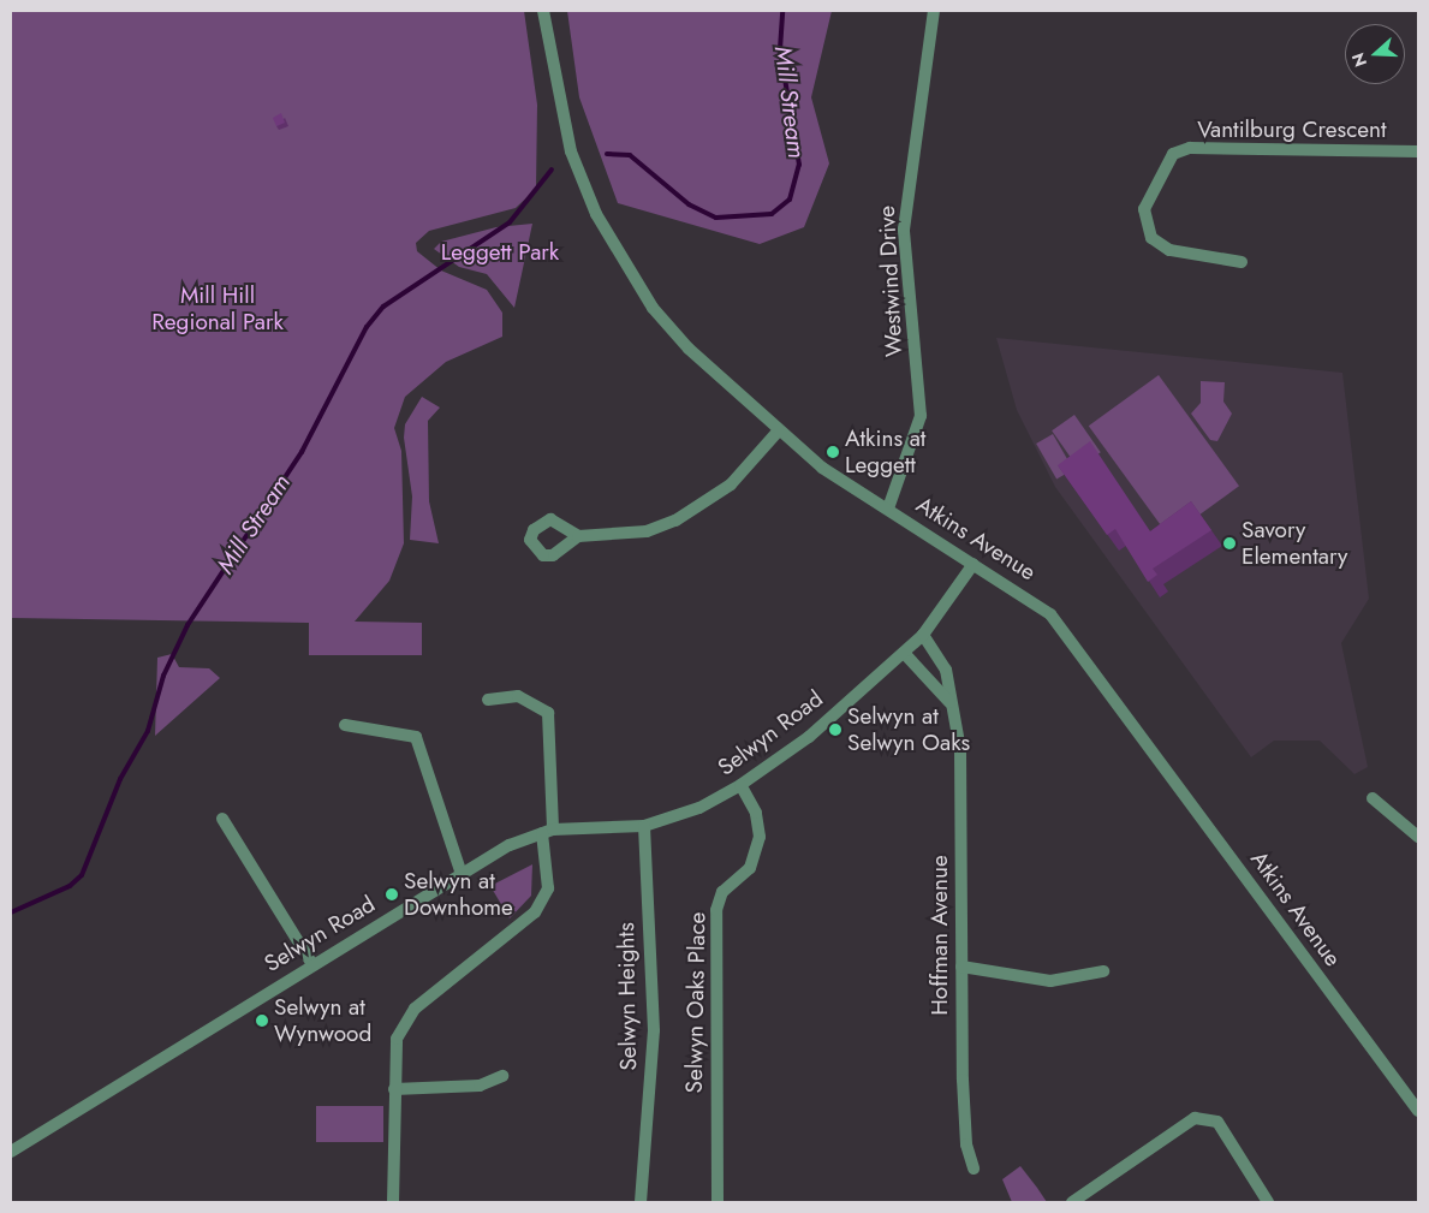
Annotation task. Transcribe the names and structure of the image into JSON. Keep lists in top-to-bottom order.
{
  "streets": {
    "street": [
      "Vantilburg Crescent",
      "Westwind Drive",
      "Atkins Avenue",
      "Selwyn Road",
      "Hoffman Avenue",
      "Selwyn Heights",
      "Selwyn Oaks Place"
    ]
  },
  "crossings": [
    ["Westwind Drive", "Atkins Avenue"],
    ["Atkins Avenue", "Selwyn Road"],
    ["Selwyn Road", "Hoffman Avenue"],
    ["Selwyn Road", "Selwyn Heights"],
    ["Selwyn Road", "Selwyn Oaks Place"]
  ],
  "water": ["Mill Stream"],
  "parks": ["Leggett Park", "Mill Hill Regional Park"],
  "places": [
    "Atkins at Leggett",
    "Savory Elementary",
    "Selwyn at Selwyn Oaks",
    "Selwyn at Downhome",
    "Selwyn at Wynwood"
  ],
  "north": "left"
}
